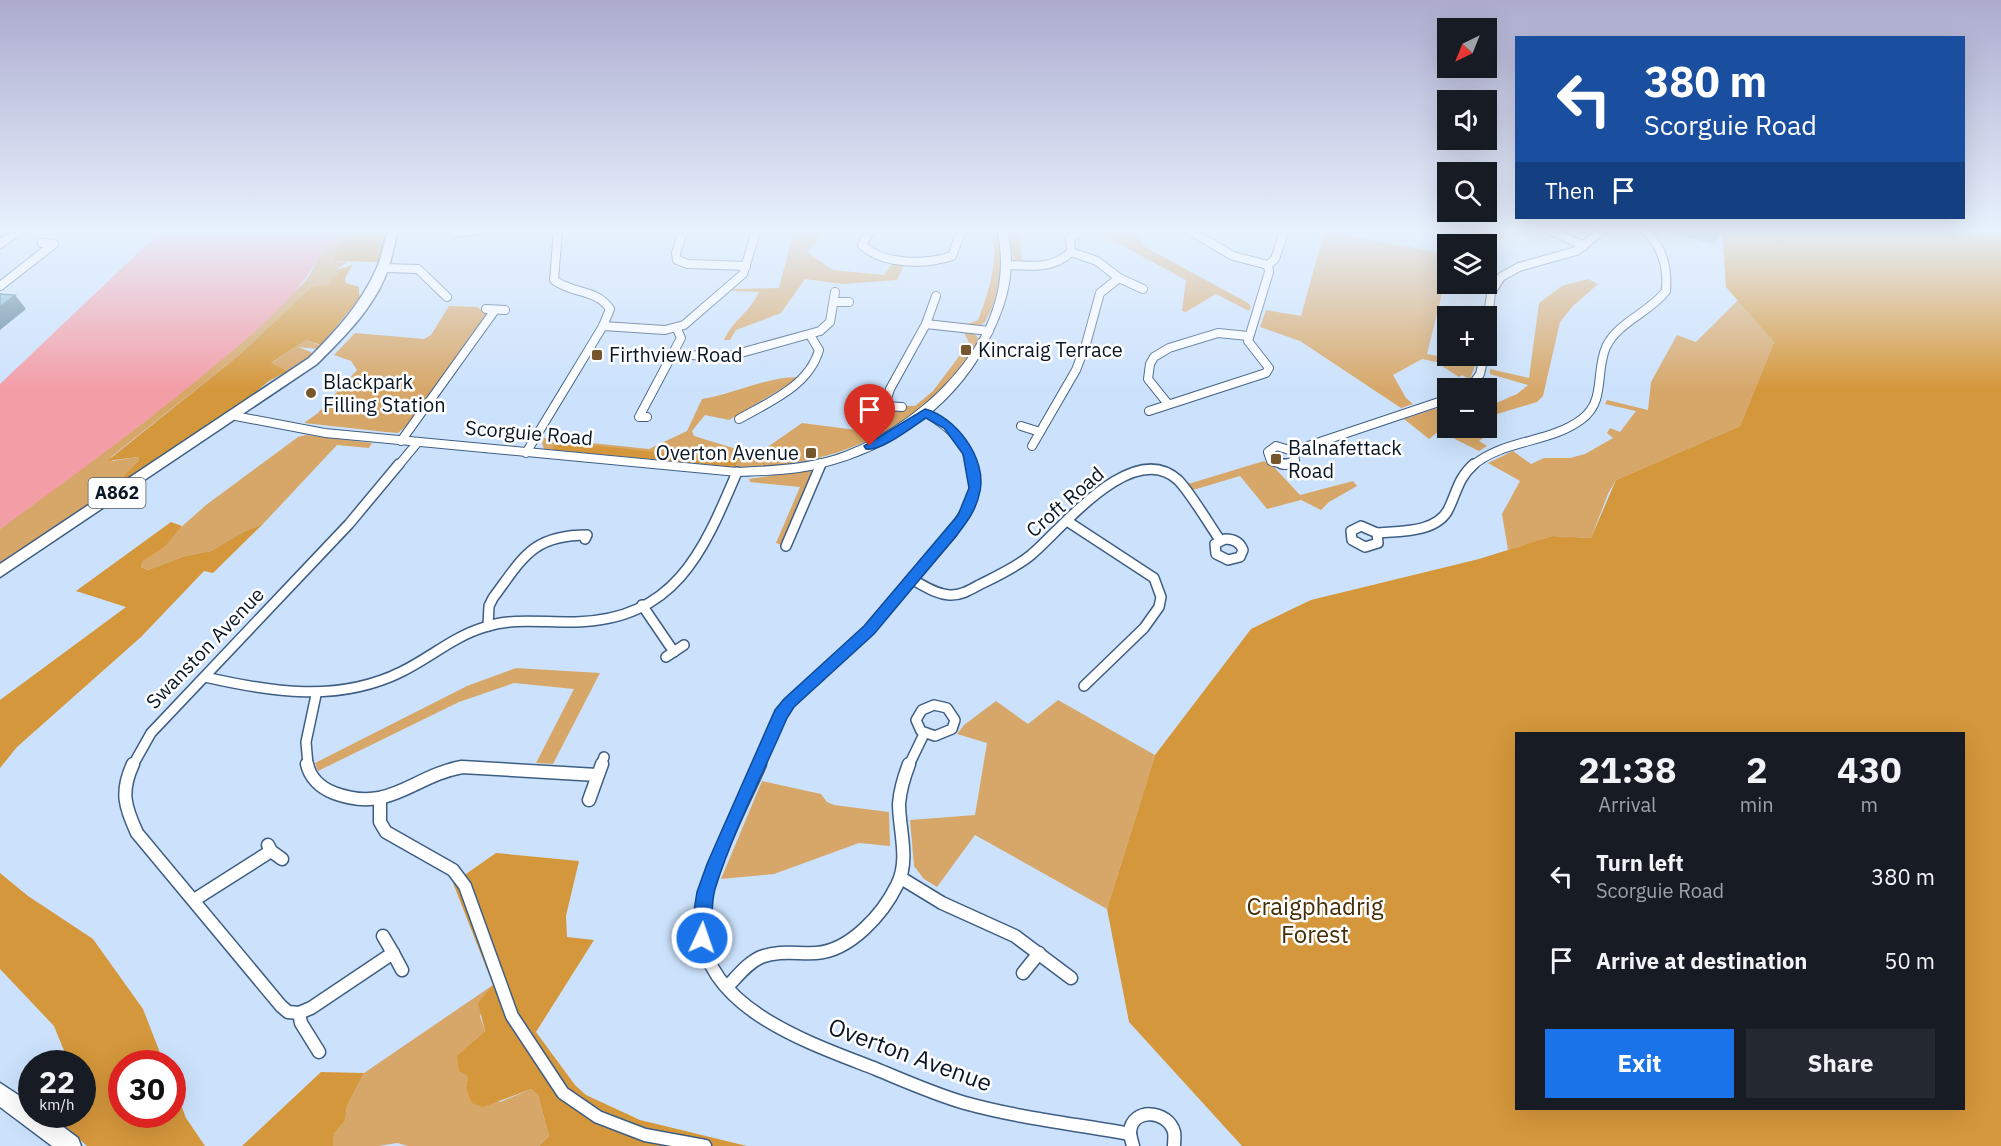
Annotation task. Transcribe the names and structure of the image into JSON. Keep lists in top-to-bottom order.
{
  "streets": {
    "main road": ["A862"],
    "street": [
      "Scorguie Road",
      "Croft Road",
      "Swanston Avenue",
      "Overton Avenue"
    ]
  },
  "crossings": [
    ["Scorguie Road", "A862"],
    ["Scorguie Road", "Swanston Avenue"],
    ["Scorguie Road", "Overton Avenue"],
    ["Croft Road", "Overton Avenue"]
  ],
  "parks": ["Craigphadrig Forest"],
  "places": {
    "transit": [
      "Kincraig Terrace",
      "Firthview Road",
      "Overton Avenue",
      "Balnafettack Road"
    ],
    "other": ["Blackpark Filling Station"]
  },
  "north": "bottom left",
  "page": {
    "map_buttons": ["+", "−"],
    "turn": ["380 m", "Scorguie Road"],
    "then": "Then",
    "eta": [
      "21:38",
      "Arrival",
      "2",
      "min",
      "430",
      "m"
    ],
    "list": [
      {
        "name": "Turn left",
        "note": "Scorguie Road",
        "value": "380 m"
      },
      {
        "name": "Arrive at destination",
        "value": "50 m"
      }
    ],
    "buttons": ["Exit", "Share"],
    "speed": "22 km/h",
    "limit": "30"
  }
}
